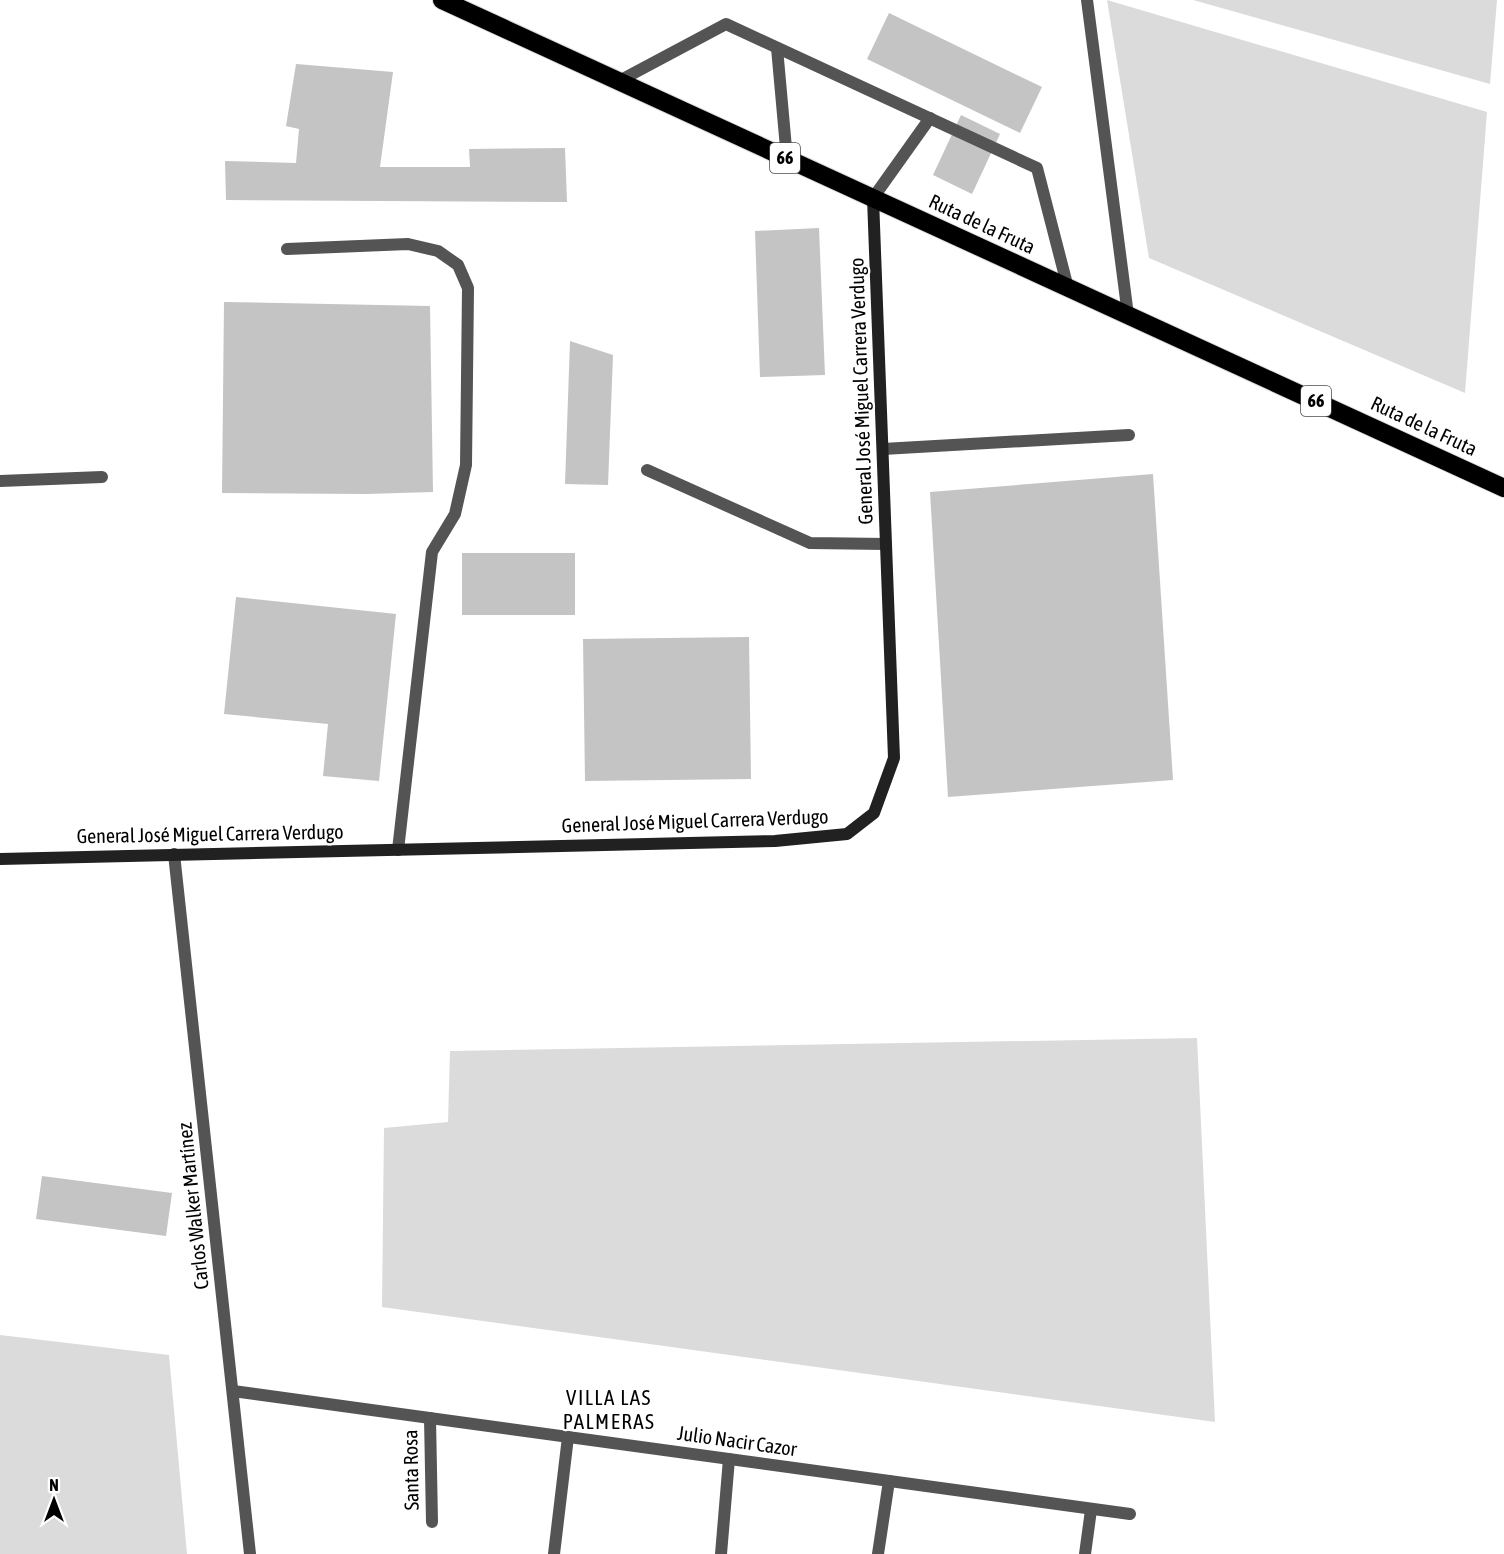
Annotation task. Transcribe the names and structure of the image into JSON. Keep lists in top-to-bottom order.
{
  "streets": {
    "highway": ["66", "Ruta de la Fruta"],
    "street": [
      "General José Miguel Carrera Verdugo",
      "Carlos Walker Martínez",
      "Julio Nacir Cazor",
      "Santa Rosa"
    ]
  },
  "crossings": [
    ["Ruta de la Fruta", "General José Miguel Carrera Verdugo"],
    ["General José Miguel Carrera Verdugo", "Carlos Walker Martínez"],
    ["Carlos Walker Martínez", "Julio Nacir Cazor"],
    ["Julio Nacir Cazor", "Santa Rosa"]
  ],
  "districts": ["VILLA LAS PALMERAS"],
  "north": "top"
}
